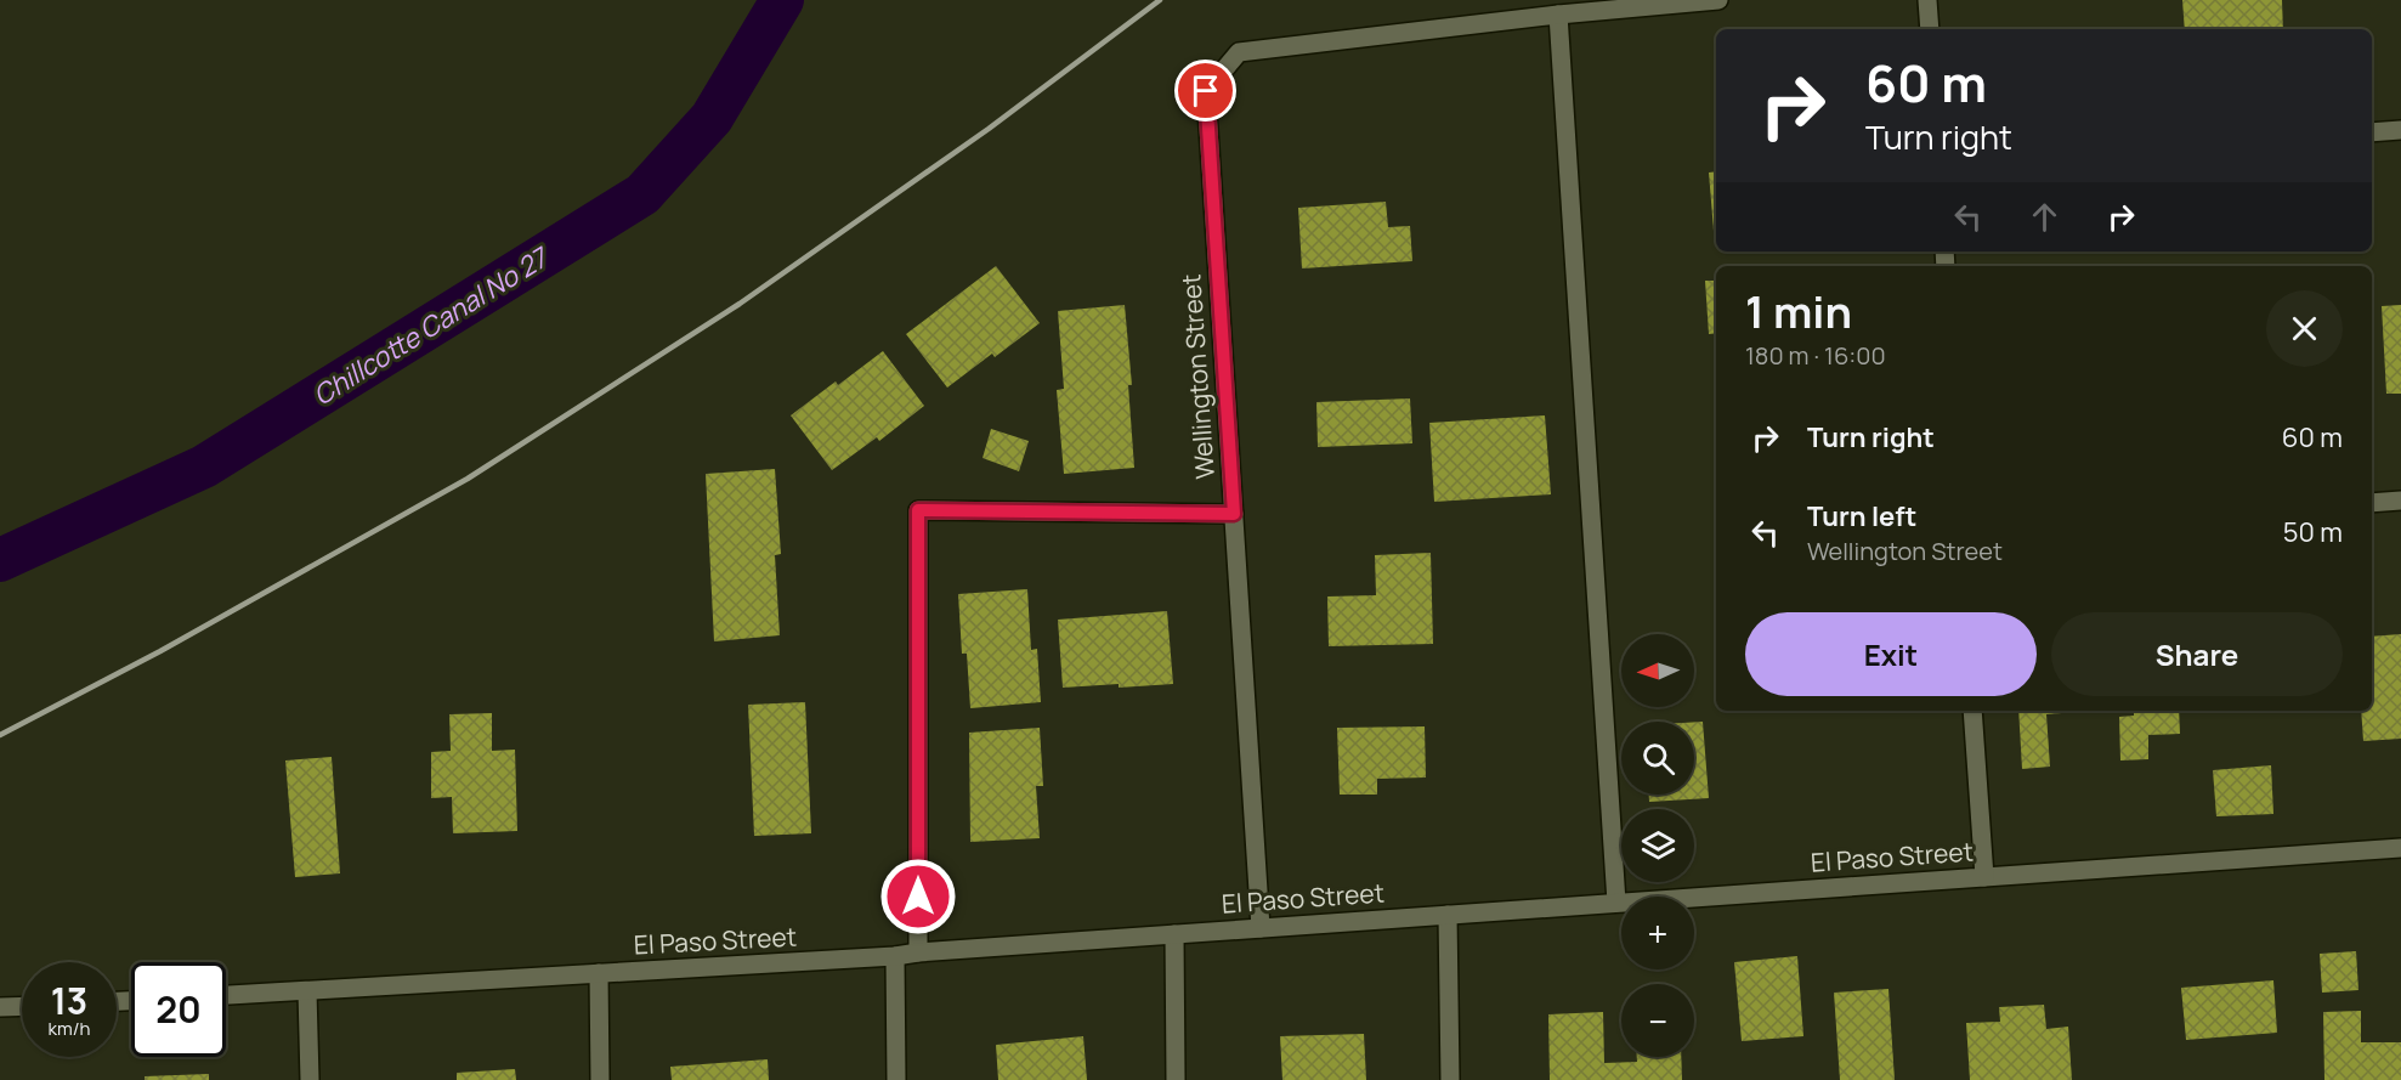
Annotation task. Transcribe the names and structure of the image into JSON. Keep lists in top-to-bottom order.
{
  "streets": {
    "street": ["Wellington Street", "El Paso Street"]
  },
  "crossings": [
    ["Wellington Street", "El Paso Street"]
  ],
  "water": ["Chillcotte Canal No 27"],
  "north": "left",
  "page": {
    "turn": ["60 m", "Turn right"],
    "heading": ["1 min", "180 m · 16:00"],
    "list": [
      {
        "name": "Turn right",
        "value": "60 m"
      },
      {
        "name": "Turn left",
        "note": "Wellington Street",
        "value": "50 m"
      }
    ],
    "buttons": ["Exit", "Share"],
    "map_buttons": ["+", "−"],
    "speed": "13 km/h",
    "limit": "20"
  }
}
